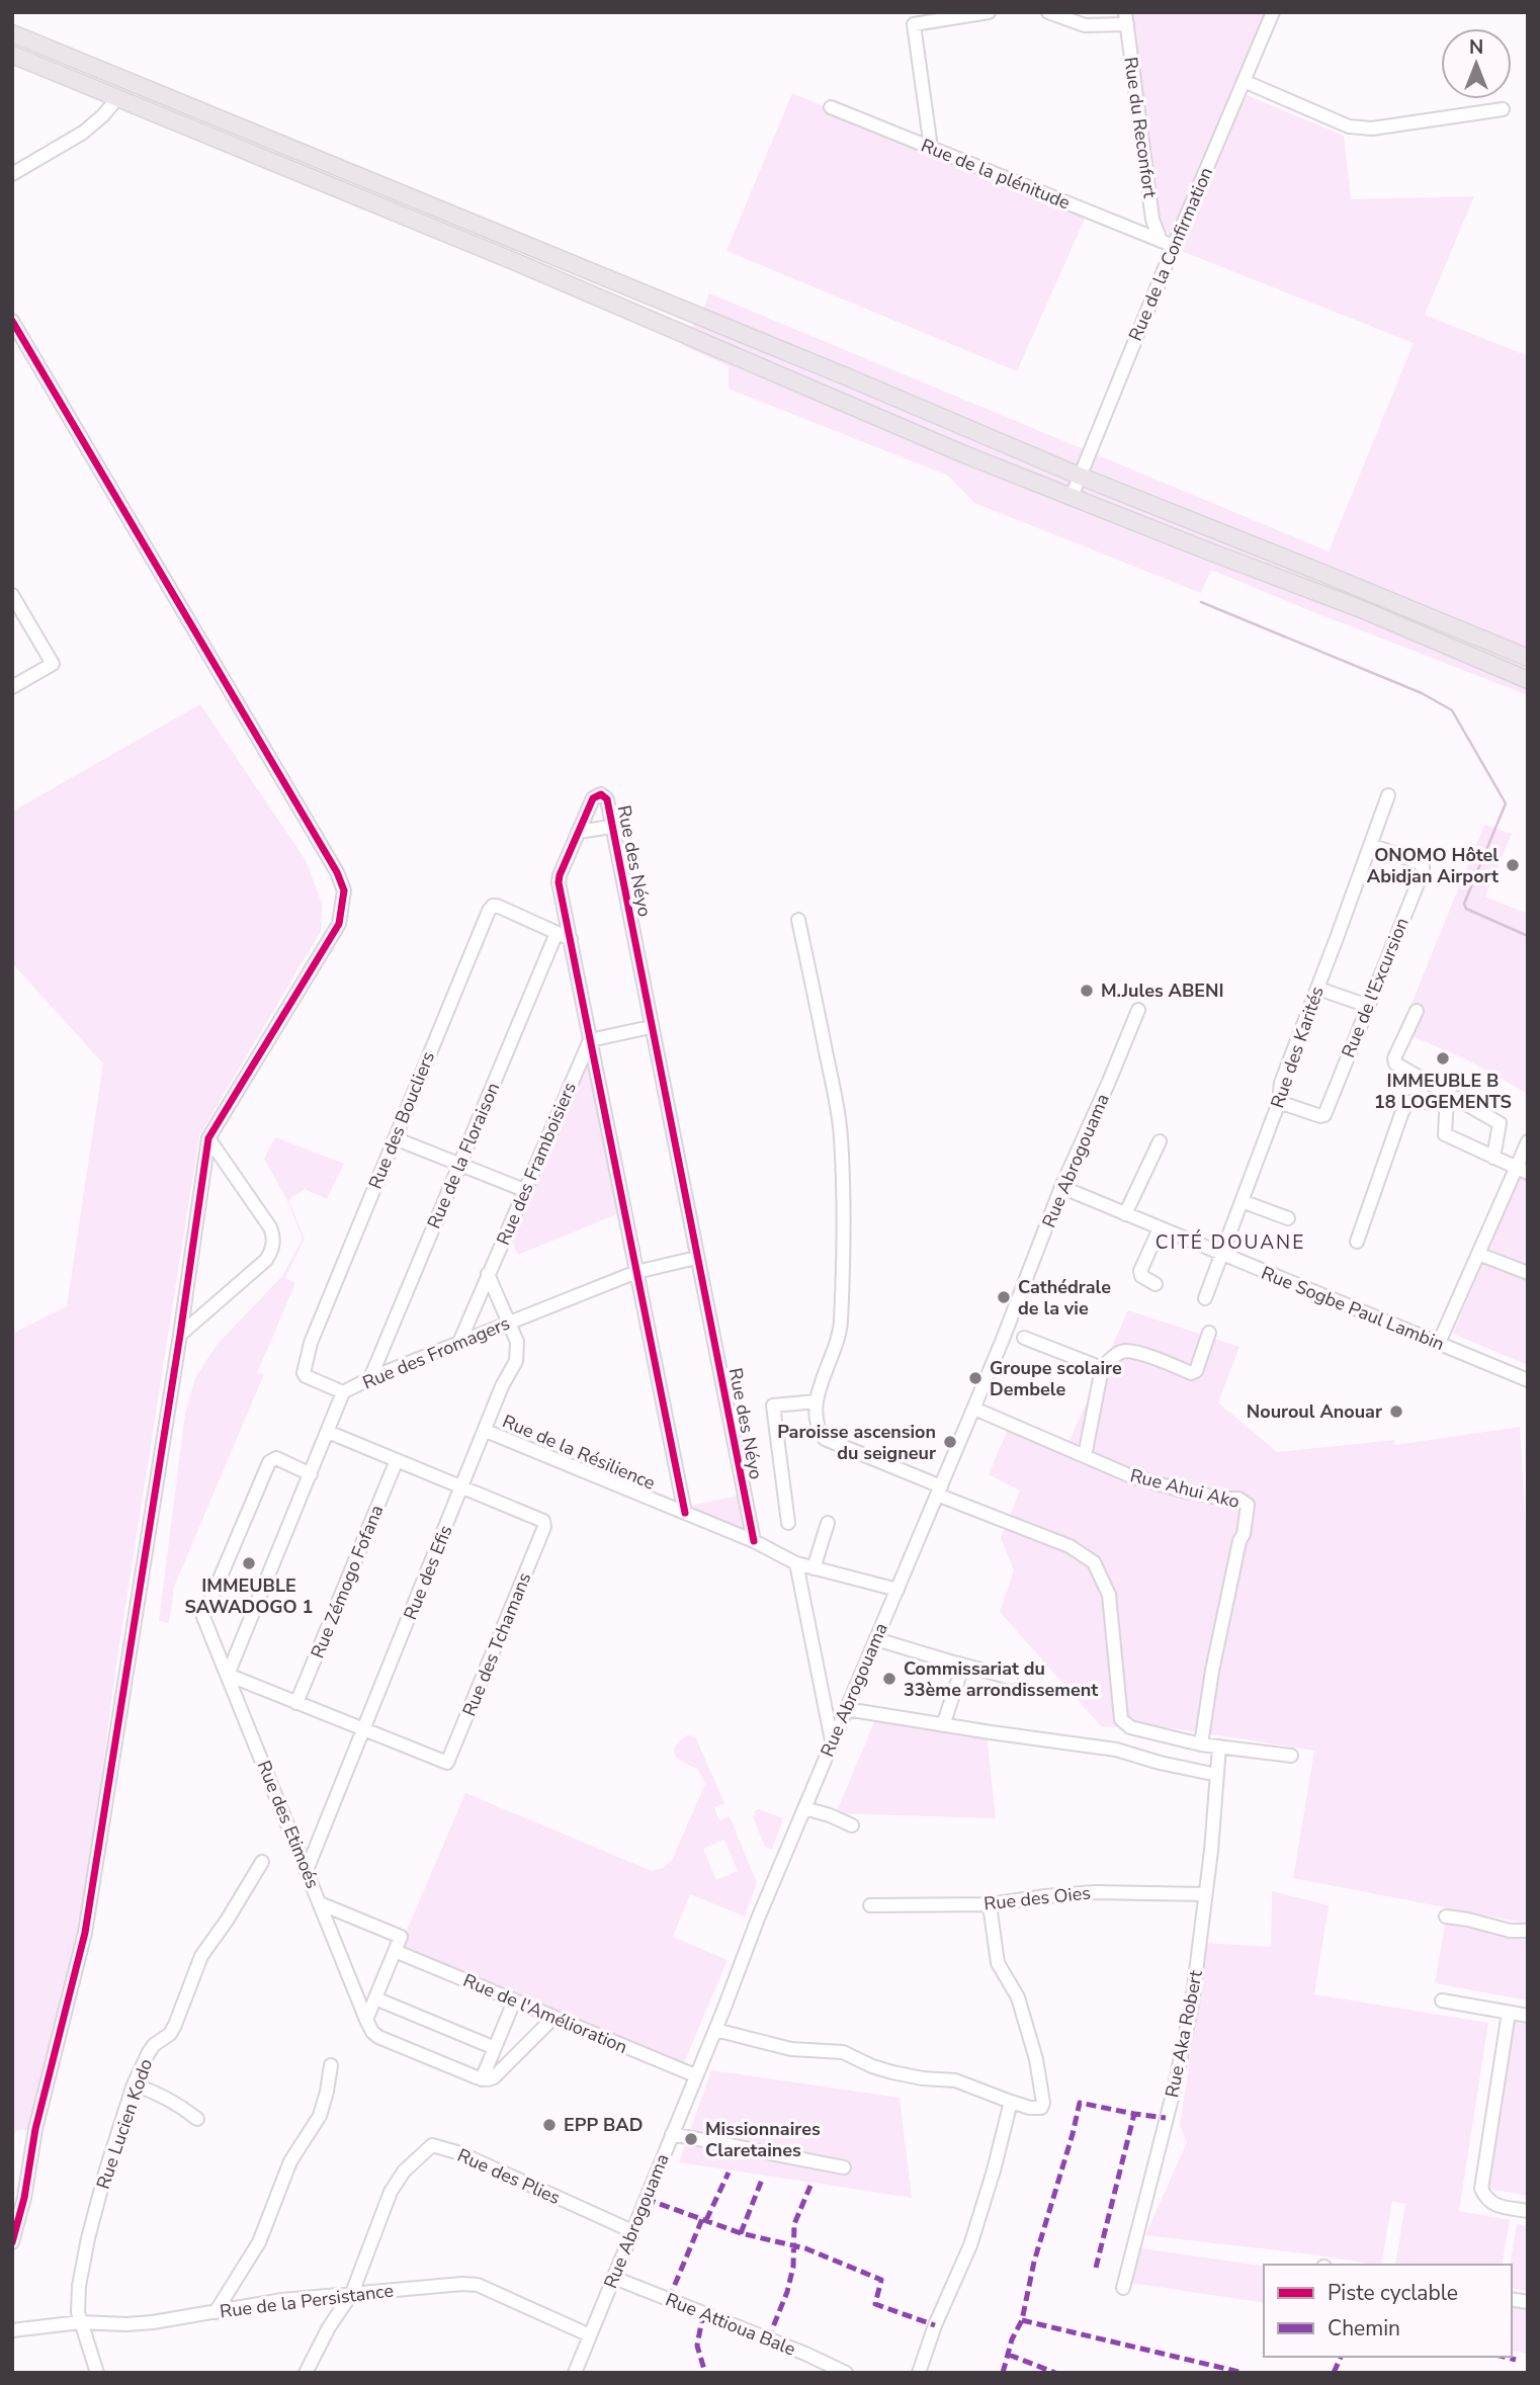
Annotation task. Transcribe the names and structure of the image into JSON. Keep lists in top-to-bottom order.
{
  "streets": {
    "street": [
      "Rue du Reconfort",
      "Rue de la plénitude",
      "Rue de la Confirmation",
      "Rue des Néyo",
      "Rue de l'Excursion",
      "Rue des Karités",
      "Rue des Boucliers",
      "Rue de la Floraison",
      "Rue Abrogouama",
      "Rue des Framboisiers",
      "Rue Sogbe Paul Lambin",
      "Rue des Fromagers",
      "Rue de la Résilience",
      "Rue Ahui Ako",
      "Rue des Efis",
      "Rue Zémogo Fofana",
      "Rue des Tchamans",
      "Rue des Etimoés",
      "Rue des Oies",
      "Rue de l'Amélioration",
      "Rue Aka Robert",
      "Rue Lucien Kodo",
      "Rue des Plies",
      "Rue de la Persistance",
      "Rue Attioua Bale"
    ]
  },
  "crossings": [
    ["Rue du Reconfort", "Rue de la plénitude"],
    ["Rue de la plénitude", "Rue de la Confirmation"],
    ["Rue des Néyo", "Rue des Boucliers"],
    ["Rue des Néyo", "Rue des Framboisiers"],
    ["Rue des Néyo", "Rue des Fromagers"],
    ["Rue des Néyo", "Rue de la Résilience"],
    ["Rue de l'Excursion", "Rue des Karités"],
    ["Rue des Karités", "Rue Sogbe Paul Lambin"],
    ["Rue des Boucliers", "Rue de la Floraison"],
    ["Rue des Boucliers", "Rue des Fromagers"],
    ["Rue de la Floraison", "Rue des Fromagers"],
    ["Rue Abrogouama", "Rue Sogbe Paul Lambin"],
    ["Rue Abrogouama", "Rue de la Résilience"],
    ["Rue Abrogouama", "Rue Ahui Ako"],
    ["Rue Abrogouama", "Rue de l'Amélioration"],
    ["Rue Abrogouama", "Rue des Plies"],
    ["Rue Abrogouama", "Rue de la Persistance"],
    ["Rue Abrogouama", "Rue Attioua Bale"],
    ["Rue des Framboisiers", "Rue des Fromagers"],
    ["Rue des Framboisiers", "Rue des Efis"],
    ["Rue des Fromagers", "Rue des Efis"],
    ["Rue des Fromagers", "Rue des Tchamans"],
    ["Rue des Fromagers", "Rue des Etimoés"],
    ["Rue de la Résilience", "Rue des Efis"],
    ["Rue des Efis", "Rue des Tchamans"],
    ["Rue des Efis", "Rue des Etimoés"],
    ["Rue Zémogo Fofana", "Rue des Tchamans"],
    ["Rue des Tchamans", "Rue des Etimoés"],
    ["Rue des Oies", "Rue Aka Robert"],
    ["Rue Lucien Kodo", "Rue de la Persistance"],
    ["Rue des Plies", "Rue de la Persistance"]
  ],
  "districts": ["CITÉ DOUANE"],
  "places": [
    "ONOMO Hôtel Abidjan Airport",
    "M.Jules ABENI",
    "IMMEUBLE B 18 LOGEMENTS",
    "Cathédrale de la vie",
    "Groupe scolaire Dembele",
    "Nouroul Anouar",
    "Paroisse ascension du seigneur",
    "IMMEUBLE SAWADOGO 1",
    "Commissariat du 33ème arrondissement",
    "EPP BAD",
    "Missionnaires Claretaines"
  ],
  "legend": ["Piste cyclable", "Chemin"],
  "north": "top"
}
